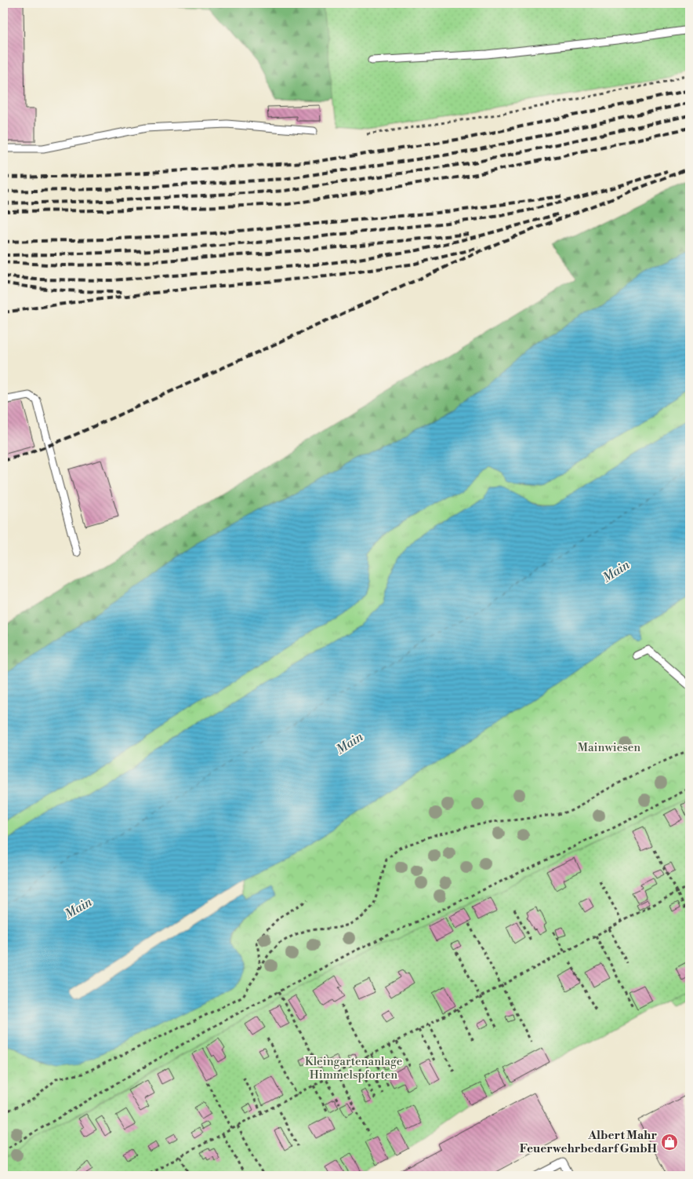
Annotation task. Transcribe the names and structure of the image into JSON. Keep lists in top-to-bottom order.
{
  "water": ["Main"],
  "parks": ["Mainwiesen", "Kleingartenanlage Himmelspforten"],
  "places": {
    "shop": ["Albert Mahr Feuerwehrbedarf GmbH"]
  }
}
